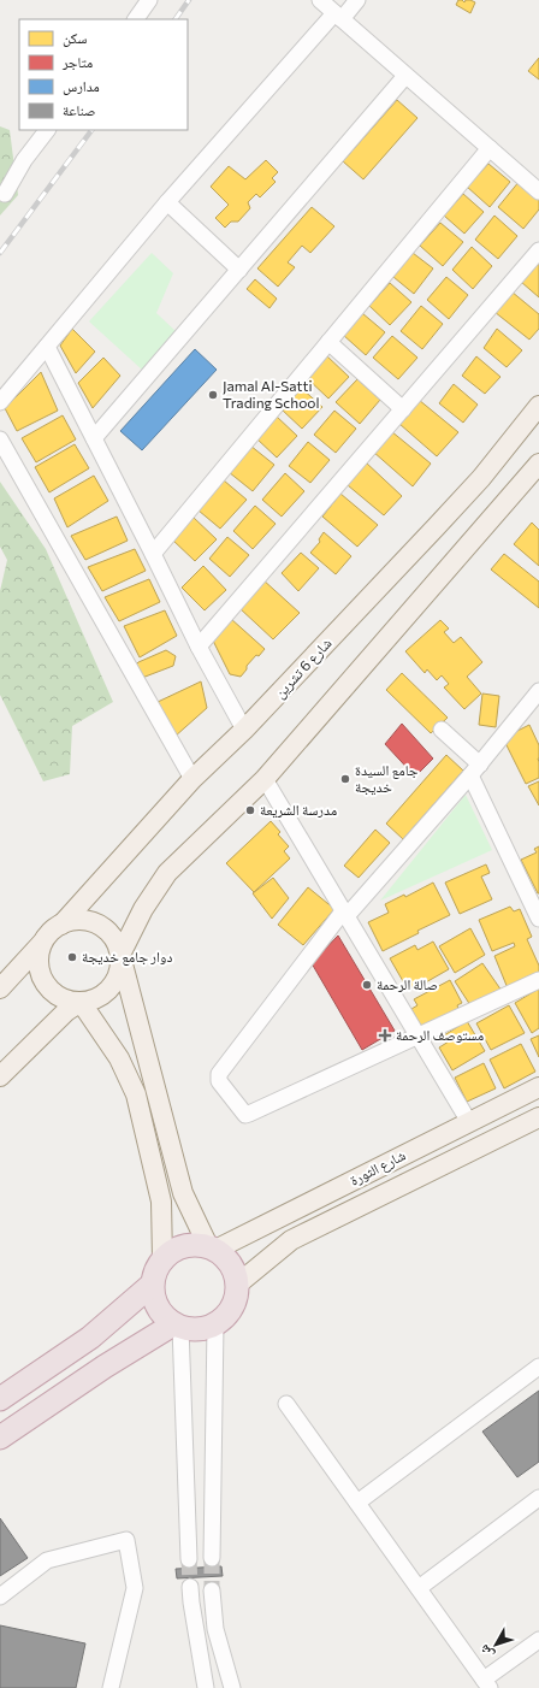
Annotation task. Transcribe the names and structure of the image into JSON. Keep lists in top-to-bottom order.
{
  "streets": {
    "main road": ["شارع 6 تشرين", "شارع الثورة"]
  },
  "places": {
    "other": [
      "Jamal Al-Satti Trading School",
      "جامع السيدة خديجة",
      "مدرسة الشريعة",
      "دوار جامع خديجة",
      "صالة الرحمة"
    ],
    "health": ["مستوصف الرحمة"]
  },
  "legend": [
    "سكن",
    "متاجر",
    "مدارس",
    "صناعة"
  ],
  "north": "bottom left"
}
